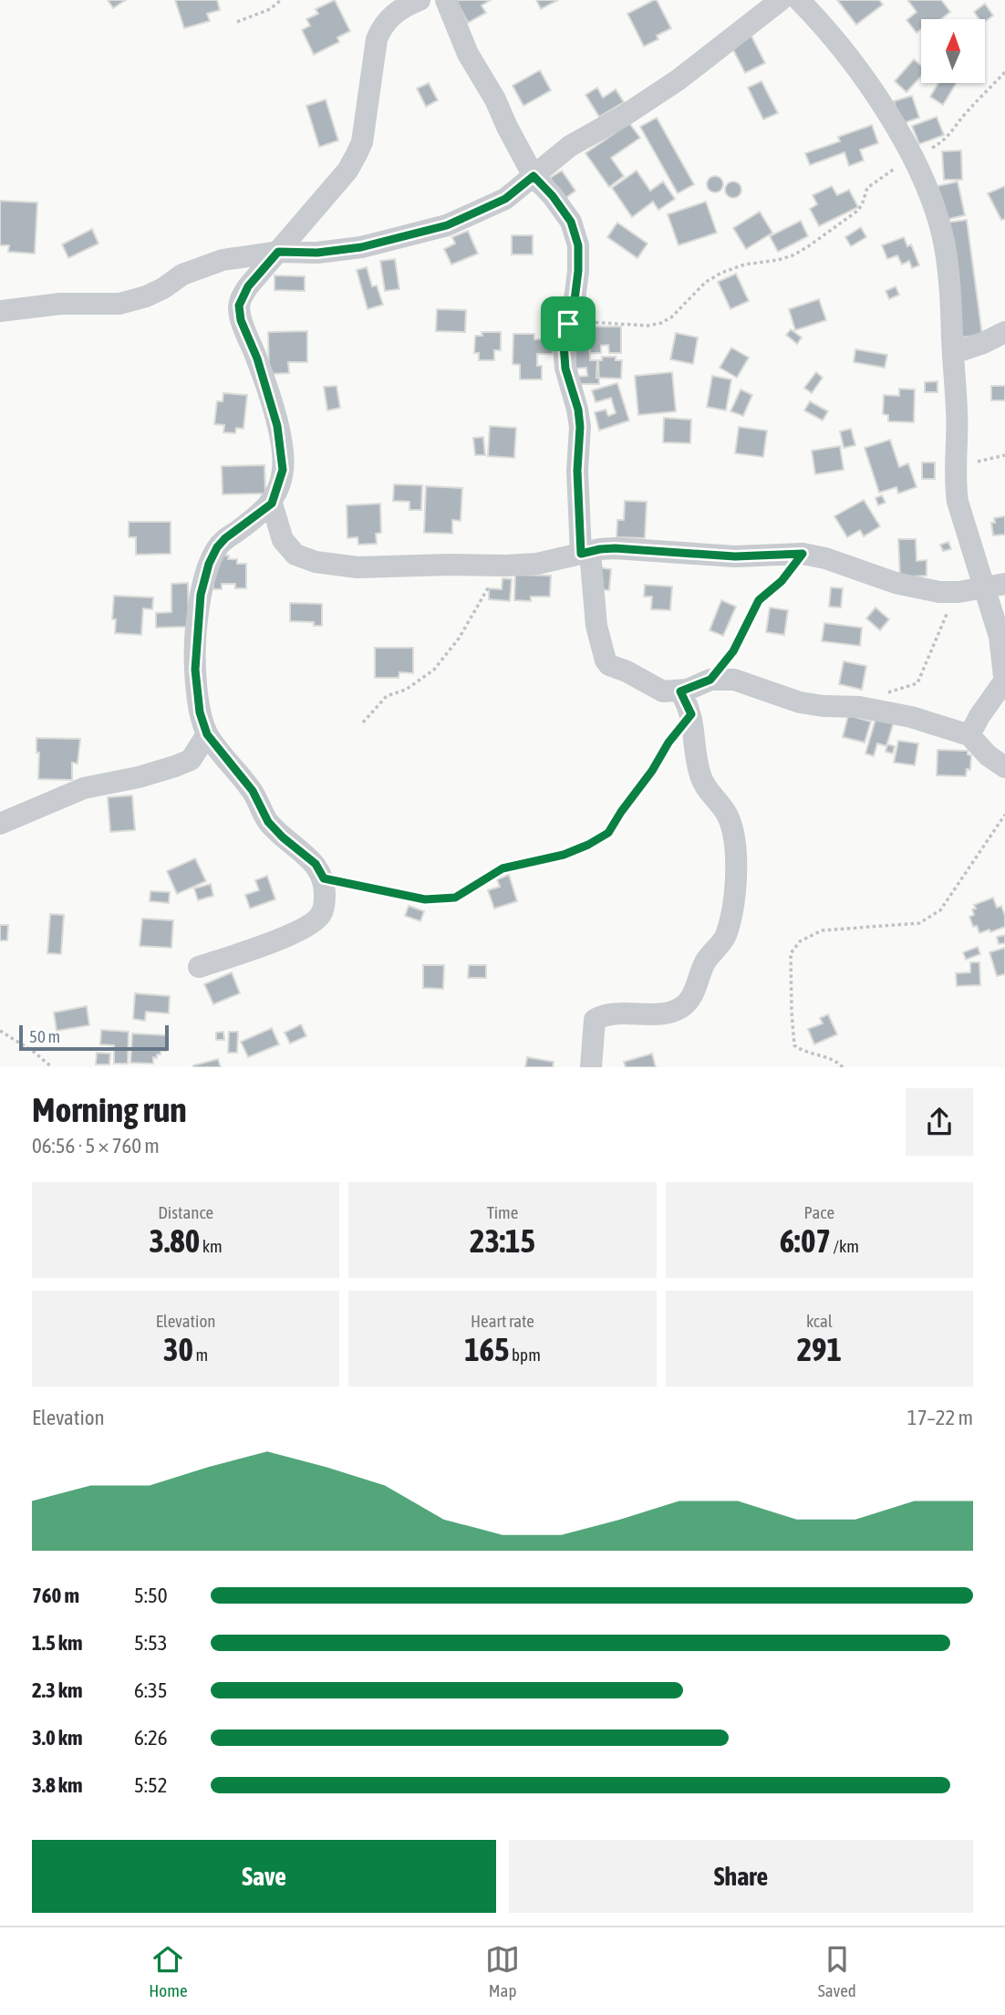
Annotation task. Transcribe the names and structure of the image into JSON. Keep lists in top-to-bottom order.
{
  "scale_bar": "50 m",
  "north": "top",
  "page": {
    "scale": "50 m",
    "heading": ["Morning run", "06:56 · 5 × 760 m"],
    "stats": [
      ["Distance", "3.80 km"],
      ["Time", "23:15"],
      ["Pace", "6:07 /km"],
      ["Elevation", "30 m"],
      ["Heart rate", "165 bpm"],
      ["kcal", "291"]
    ],
    "chart": ["Elevation", "17–22 m"],
    "list": [
      {
        "name": "760 m",
        "note": "5:50"
      },
      {
        "name": "1.5 km",
        "note": "5:53"
      },
      {
        "name": "2.3 km",
        "note": "6:35"
      },
      {
        "name": "3.0 km",
        "note": "6:26"
      },
      {
        "name": "3.8 km",
        "note": "5:52"
      }
    ],
    "buttons": ["Save", "Share"],
    "tabs": ["Home", "Map", "Saved"]
  }
}
